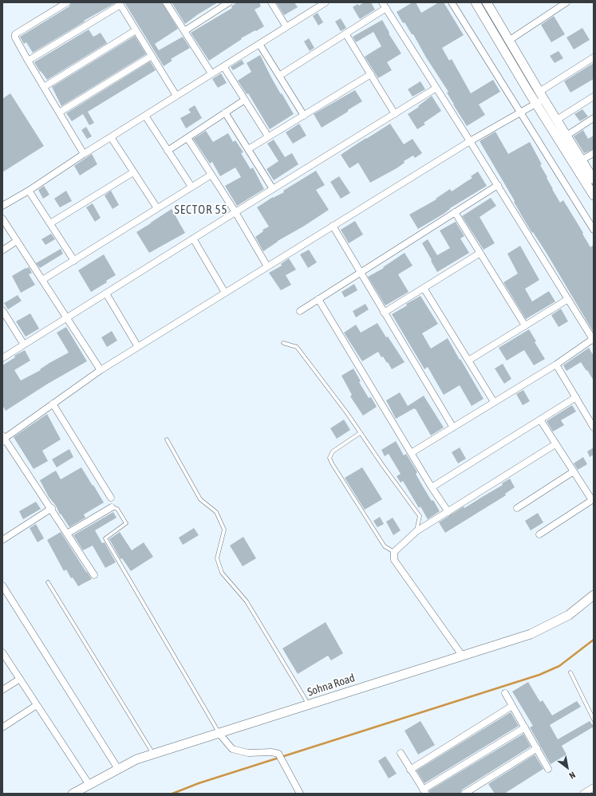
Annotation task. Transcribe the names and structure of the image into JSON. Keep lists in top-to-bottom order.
{
  "streets": {
    "main road": ["Sohna Road"]
  },
  "districts": ["SECTOR 55"],
  "north": "bottom right"
}
